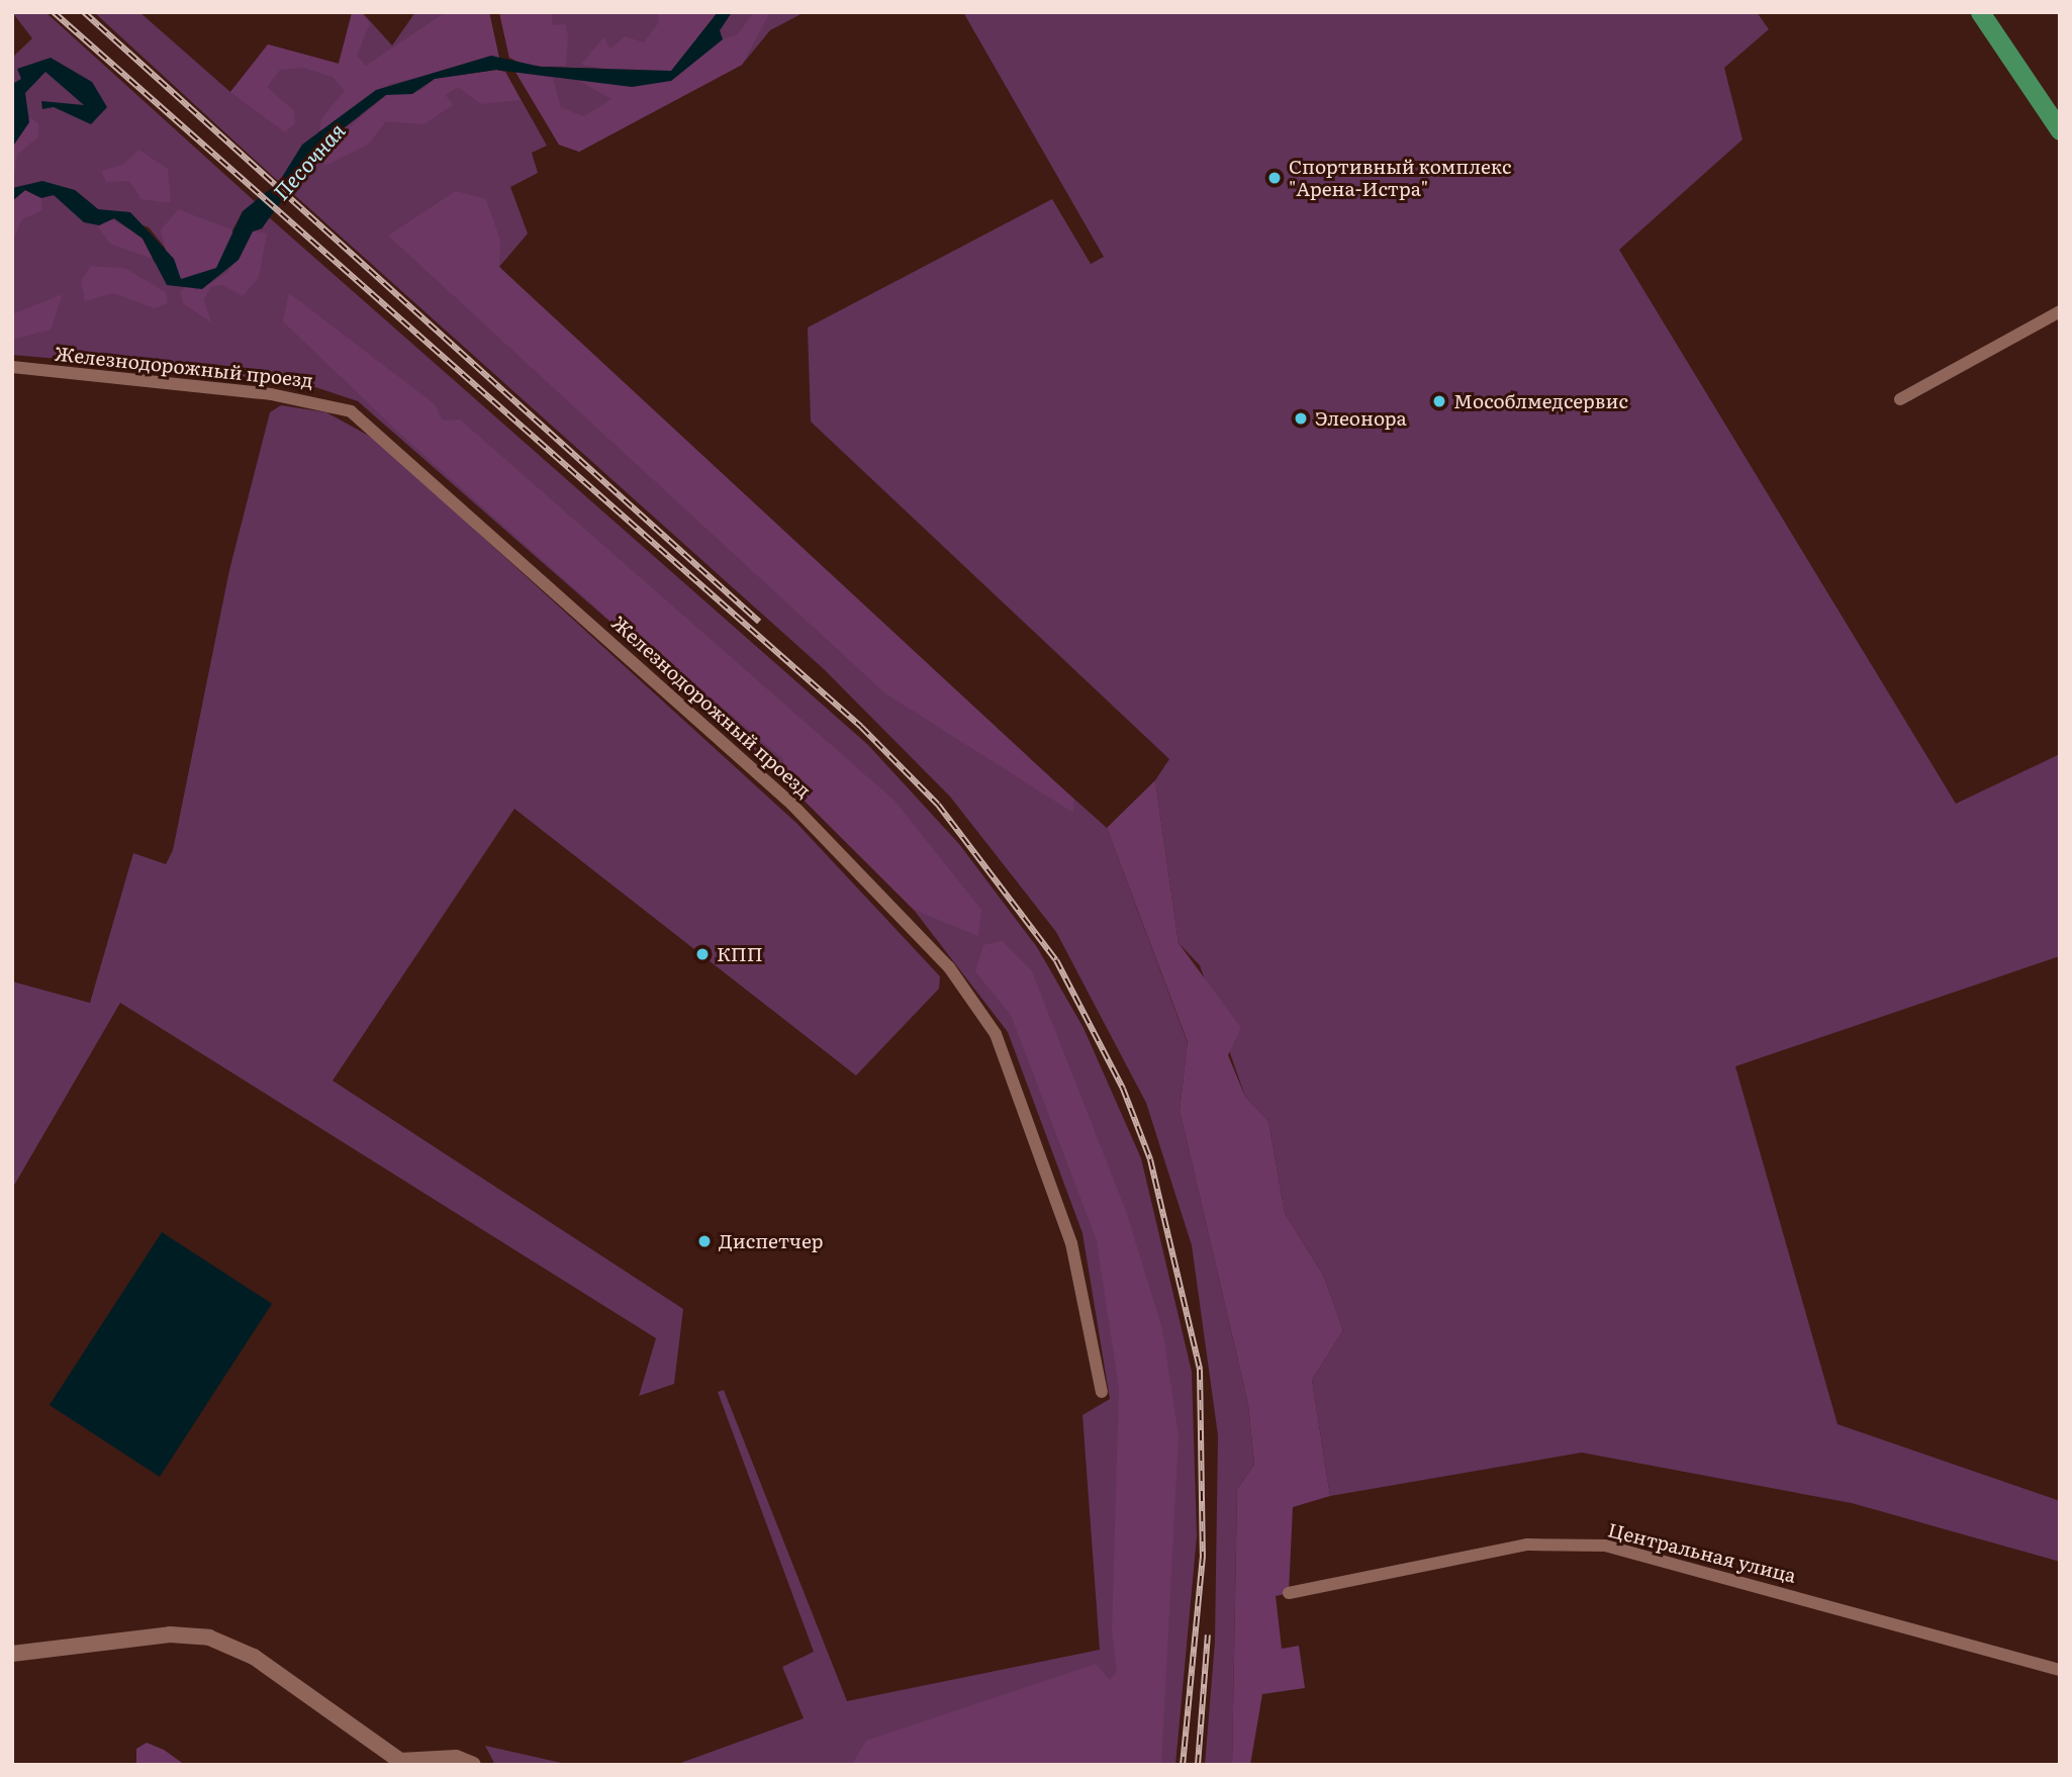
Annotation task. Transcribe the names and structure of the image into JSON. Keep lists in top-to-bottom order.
{
  "streets": {
    "street": ["Железнодорожный проезд", "Центральная улица"]
  },
  "water": ["Песочная"],
  "places": [
    "Спортивный комплекс \"Арена-Истра\"",
    "Мособлмедсервис",
    "Элеонора",
    "КПП",
    "Диспетчер"
  ]
}
